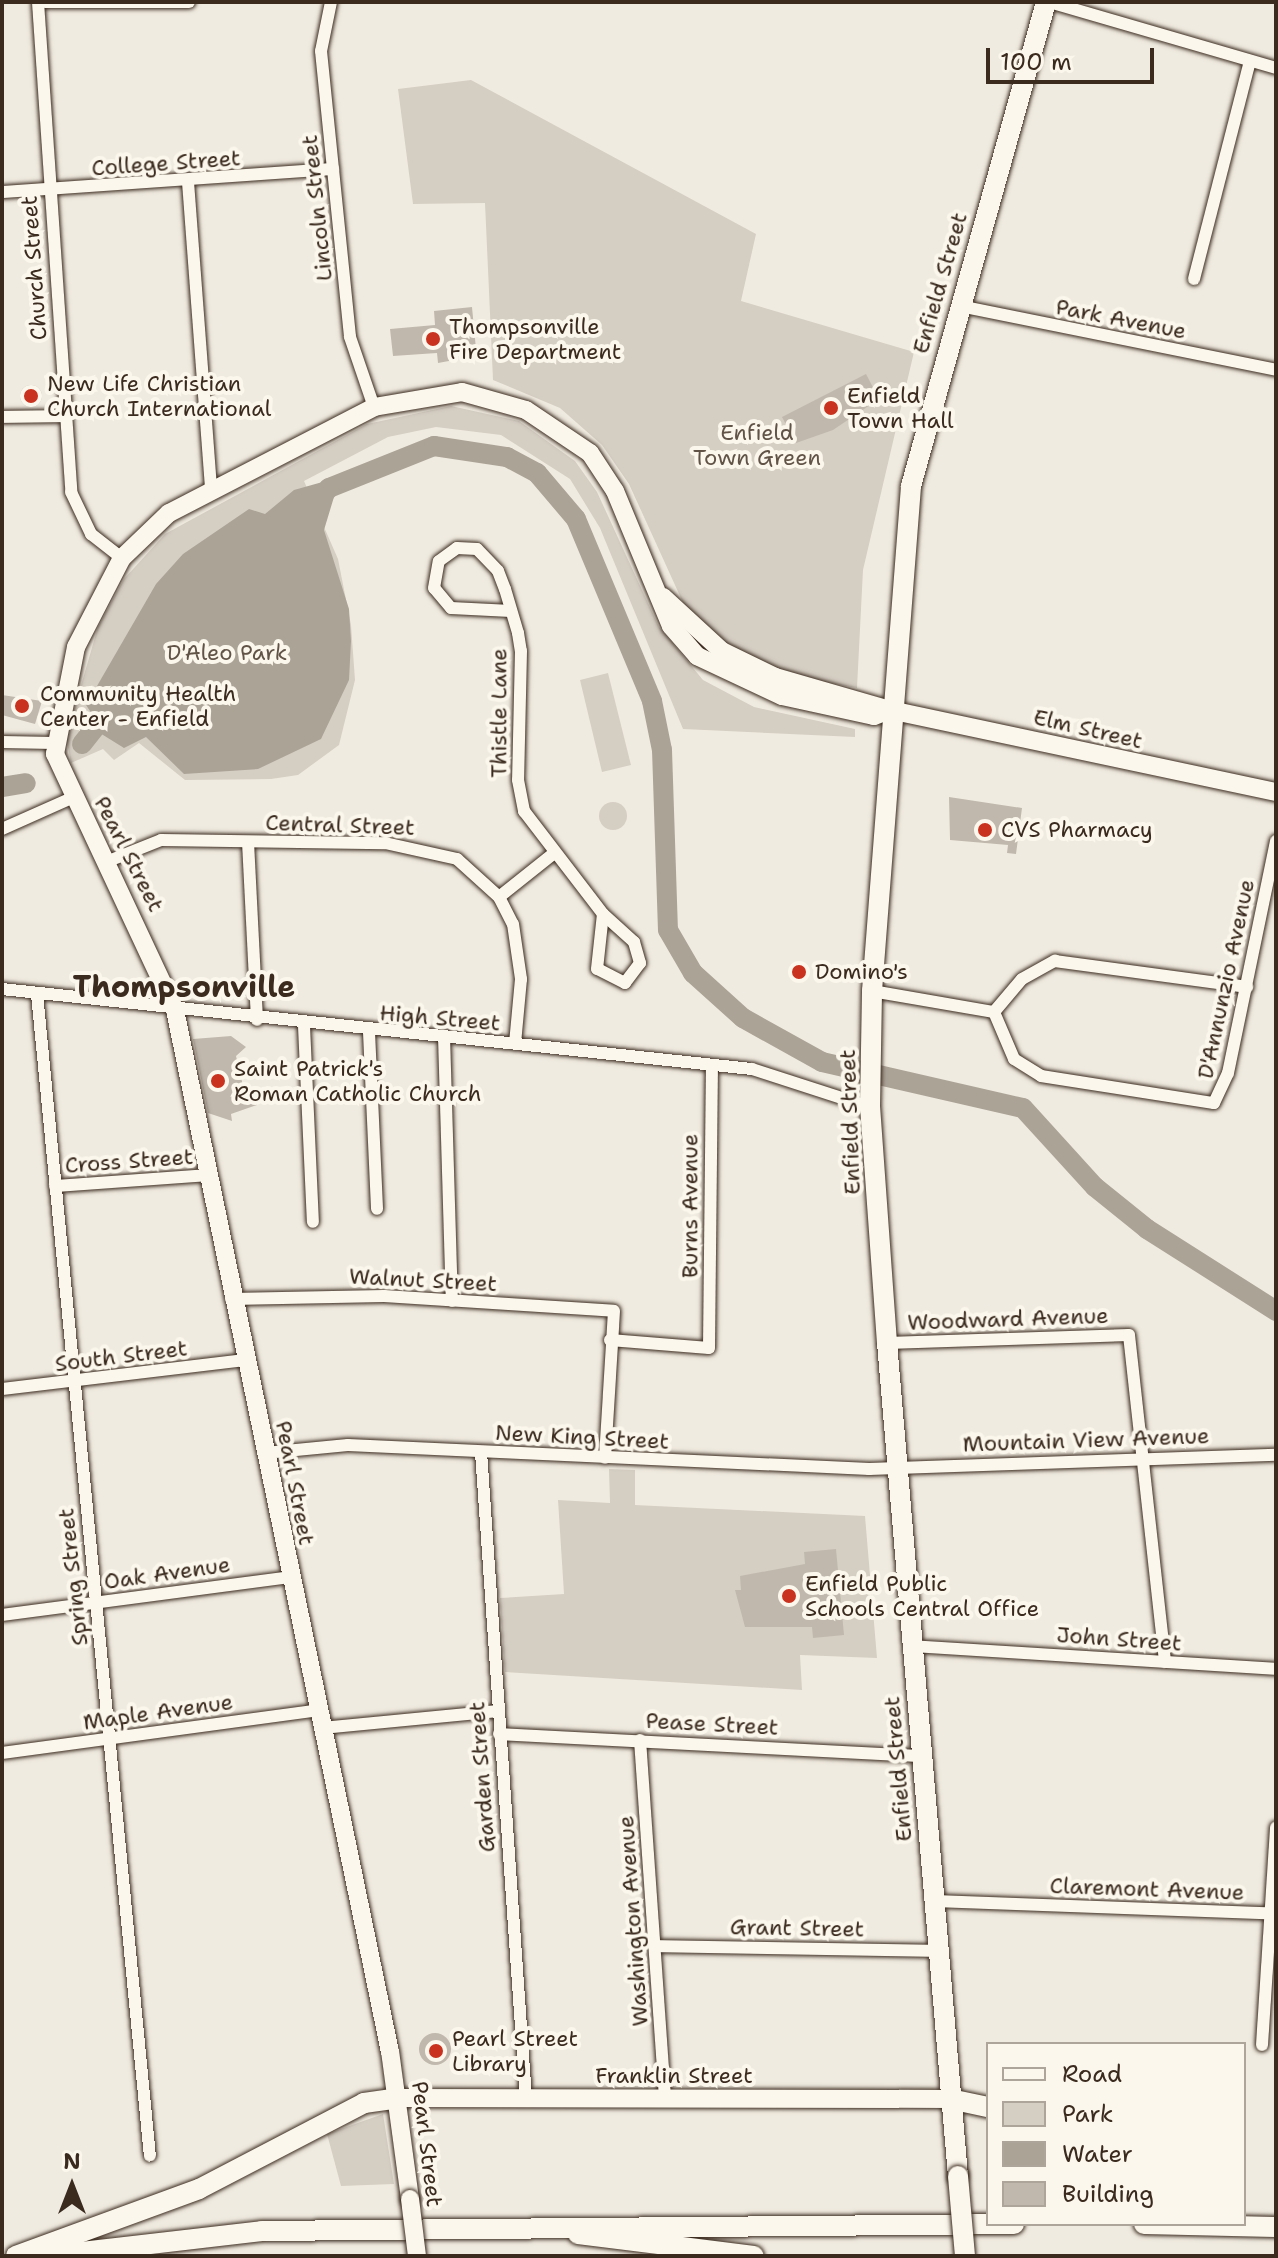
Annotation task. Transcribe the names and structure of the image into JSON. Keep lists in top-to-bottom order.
{
  "streets": {
    "main road": ["Enfield Street"],
    "street": [
      "College Street",
      "Lincoln Street",
      "Church Street",
      "Park Avenue",
      "Thistle Lane",
      "Elm Street",
      "Central Street",
      "Pearl Street",
      "D'Annunzio Avenue",
      "High Street",
      "Cross Street",
      "Burns Avenue",
      "Walnut Street",
      "Woodward Avenue",
      "South Street",
      "New King Street",
      "Mountain View Avenue",
      "Oak Avenue",
      "Spring Street",
      "John Street",
      "Maple Avenue",
      "Pease Street",
      "Garden Street",
      "Claremont Avenue",
      "Washington Avenue",
      "Grant Street",
      "Franklin Street"
    ]
  },
  "crossings": [
    ["College Street", "Lincoln Street"],
    ["College Street", "Church Street"],
    ["Lincoln Street", "Elm Street"],
    ["Enfield Street", "Park Avenue"],
    ["Enfield Street", "Elm Street"],
    ["Enfield Street", "High Street"],
    ["Enfield Street", "Woodward Avenue"],
    ["Enfield Street", "New King Street"],
    ["Enfield Street", "Mountain View Avenue"],
    ["Enfield Street", "John Street"],
    ["Enfield Street", "Pease Street"],
    ["Enfield Street", "Claremont Avenue"],
    ["Enfield Street", "Grant Street"],
    ["Enfield Street", "Franklin Street"],
    ["Central Street", "Pearl Street"],
    ["Central Street", "High Street"],
    ["Pearl Street", "High Street"],
    ["Pearl Street", "Cross Street"],
    ["Pearl Street", "Walnut Street"],
    ["Pearl Street", "South Street"],
    ["Pearl Street", "New King Street"],
    ["Pearl Street", "Oak Avenue"],
    ["Pearl Street", "Maple Avenue"],
    ["Pearl Street", "Franklin Street"],
    ["High Street", "Burns Avenue"],
    ["High Street", "Spring Street"],
    ["Cross Street", "Spring Street"],
    ["Burns Avenue", "Walnut Street"],
    ["Woodward Avenue", "Mountain View Avenue"],
    ["South Street", "Spring Street"],
    ["New King Street", "Mountain View Avenue"],
    ["New King Street", "Garden Street"],
    ["Oak Avenue", "Spring Street"],
    ["Spring Street", "Maple Avenue"],
    ["Pease Street", "Garden Street"],
    ["Pease Street", "Washington Avenue"],
    ["Garden Street", "Franklin Street"],
    ["Washington Avenue", "Grant Street"],
    ["Washington Avenue", "Franklin Street"]
  ],
  "districts": ["Thompsonville"],
  "parks": ["Enfield Town Green", "D'Aleo Park"],
  "places": [
    "Thompsonville Fire Department",
    "New Life Christian Church International",
    "Enfield Town Hall",
    "Community Health Center - Enfield",
    "CVS Pharmacy",
    "Domino's",
    "Saint Patrick's Roman Catholic Church",
    "Enfield Public Schools Central Office",
    "Pearl Street Library"
  ],
  "legend": [
    "Road",
    "Park",
    "Water",
    "Building"
  ],
  "scale_bar": "100 m",
  "north": "top"
}
